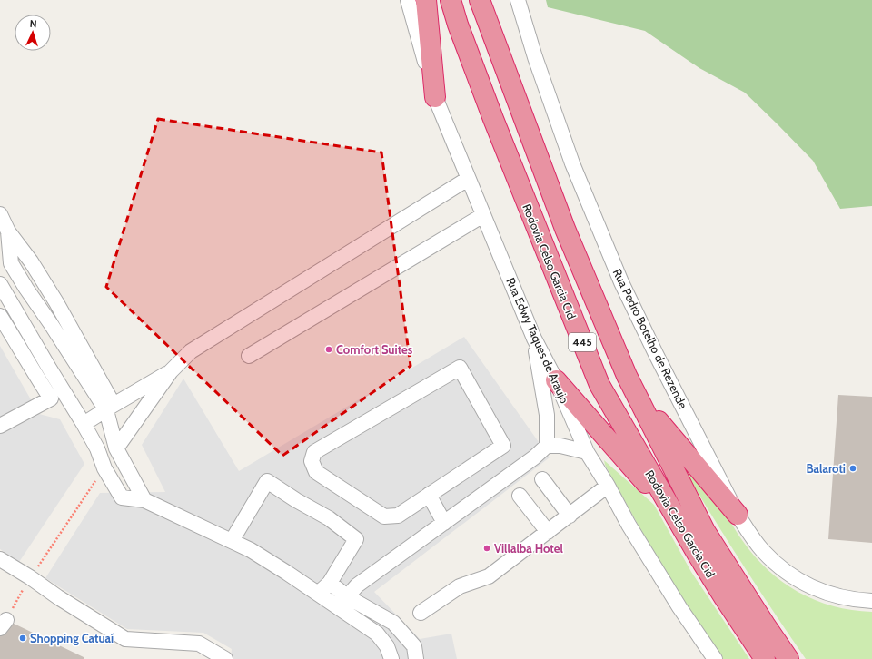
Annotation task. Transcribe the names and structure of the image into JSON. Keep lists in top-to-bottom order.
{
  "streets": {
    "highway": ["Rodovia Celso Garcia Cid", "445"],
    "street": ["Rua Pedro Botelho de Rezende", "Rua Edwy Taques de Araujo"]
  },
  "places": [
    "Comfort Suites",
    "Balaroti",
    "Villalba Hotel",
    "Shopping Catuaí"
  ],
  "north": "top"
}
